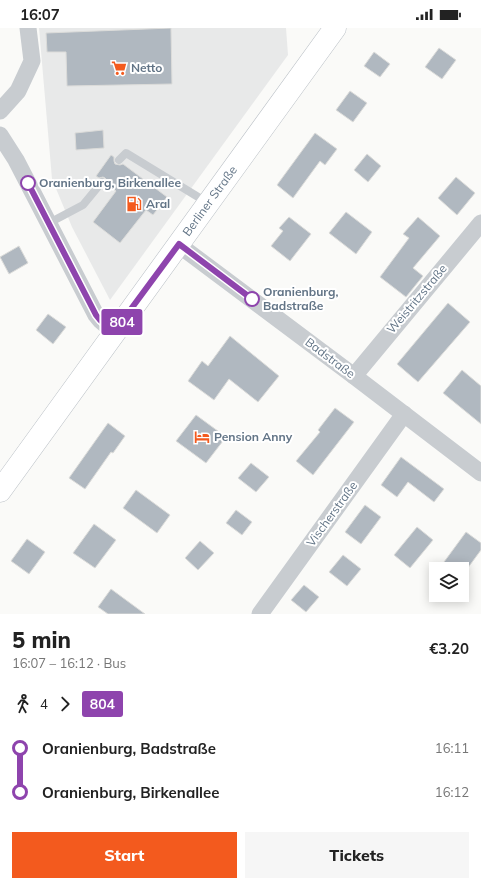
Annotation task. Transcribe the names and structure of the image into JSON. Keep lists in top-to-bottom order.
{
  "streets": {
    "main road": ["Berliner Straße"],
    "street": ["Weistritzstraße", "Badstraße", "Vischerstraße"]
  },
  "crossings": [
    ["Berliner Straße", "Badstraße"],
    ["Weistritzstraße", "Badstraße"],
    ["Badstraße", "Vischerstraße"]
  ],
  "places": {
    "supermarket": ["Netto"],
    "other": ["Oranienburg, Birkenallee", "Oranienburg, Badstraße"],
    "fuel station": ["Aral"],
    "hotel": ["Pension Anny"]
  },
  "lines": ["bus line 804"],
  "page": {
    "status": "16:07",
    "on_map": "804",
    "heading": ["5 min", "16:07 – 16:12 · Bus", "€3.20"],
    "legs": ["4", "804"],
    "list": [
      {
        "name": "Oranienburg, Badstraße",
        "value": "16:11"
      },
      {
        "name": "Oranienburg, Birkenallee",
        "value": "16:12"
      }
    ],
    "buttons": ["Start", "Tickets"]
  }
}
